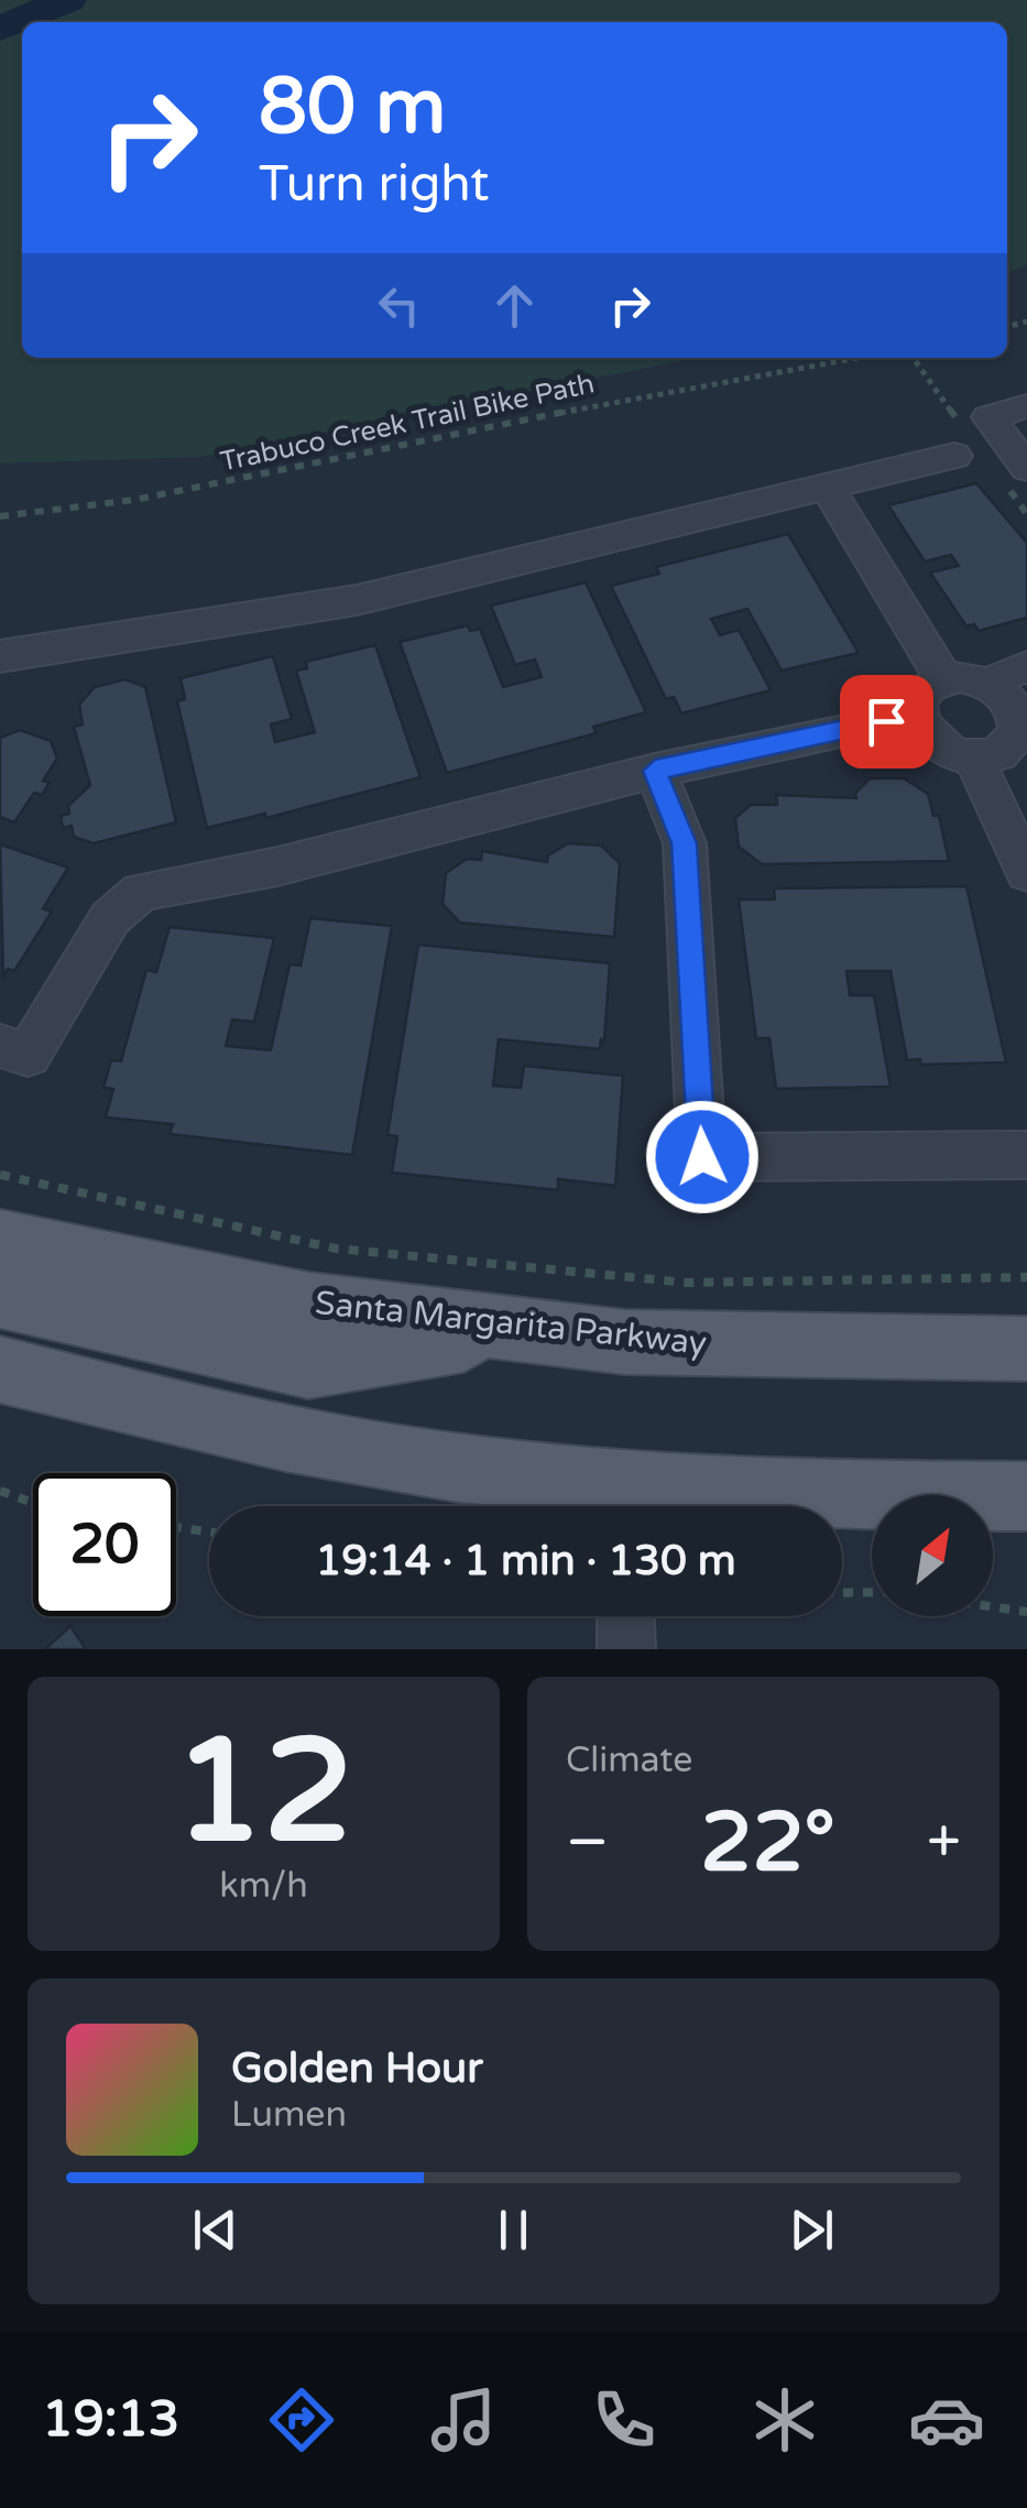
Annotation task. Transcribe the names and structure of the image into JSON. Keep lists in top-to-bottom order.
{
  "streets": {
    "main road": ["Santa Margarita Parkway"],
    "path": ["Trabuco Creek Trail Bike Path"]
  },
  "north": "top right",
  "page": {
    "turn": ["80 m", "Turn right"],
    "limit": "20",
    "trip": "19:14 · 1 min · 130 m",
    "tile": [
      ["12", "km/h"],
      "Climate"
    ],
    "heat": ["−", "22°", "+"],
    "song": ["Golden Hour", "Lumen"],
    "tabs": "19:13"
  }
}
